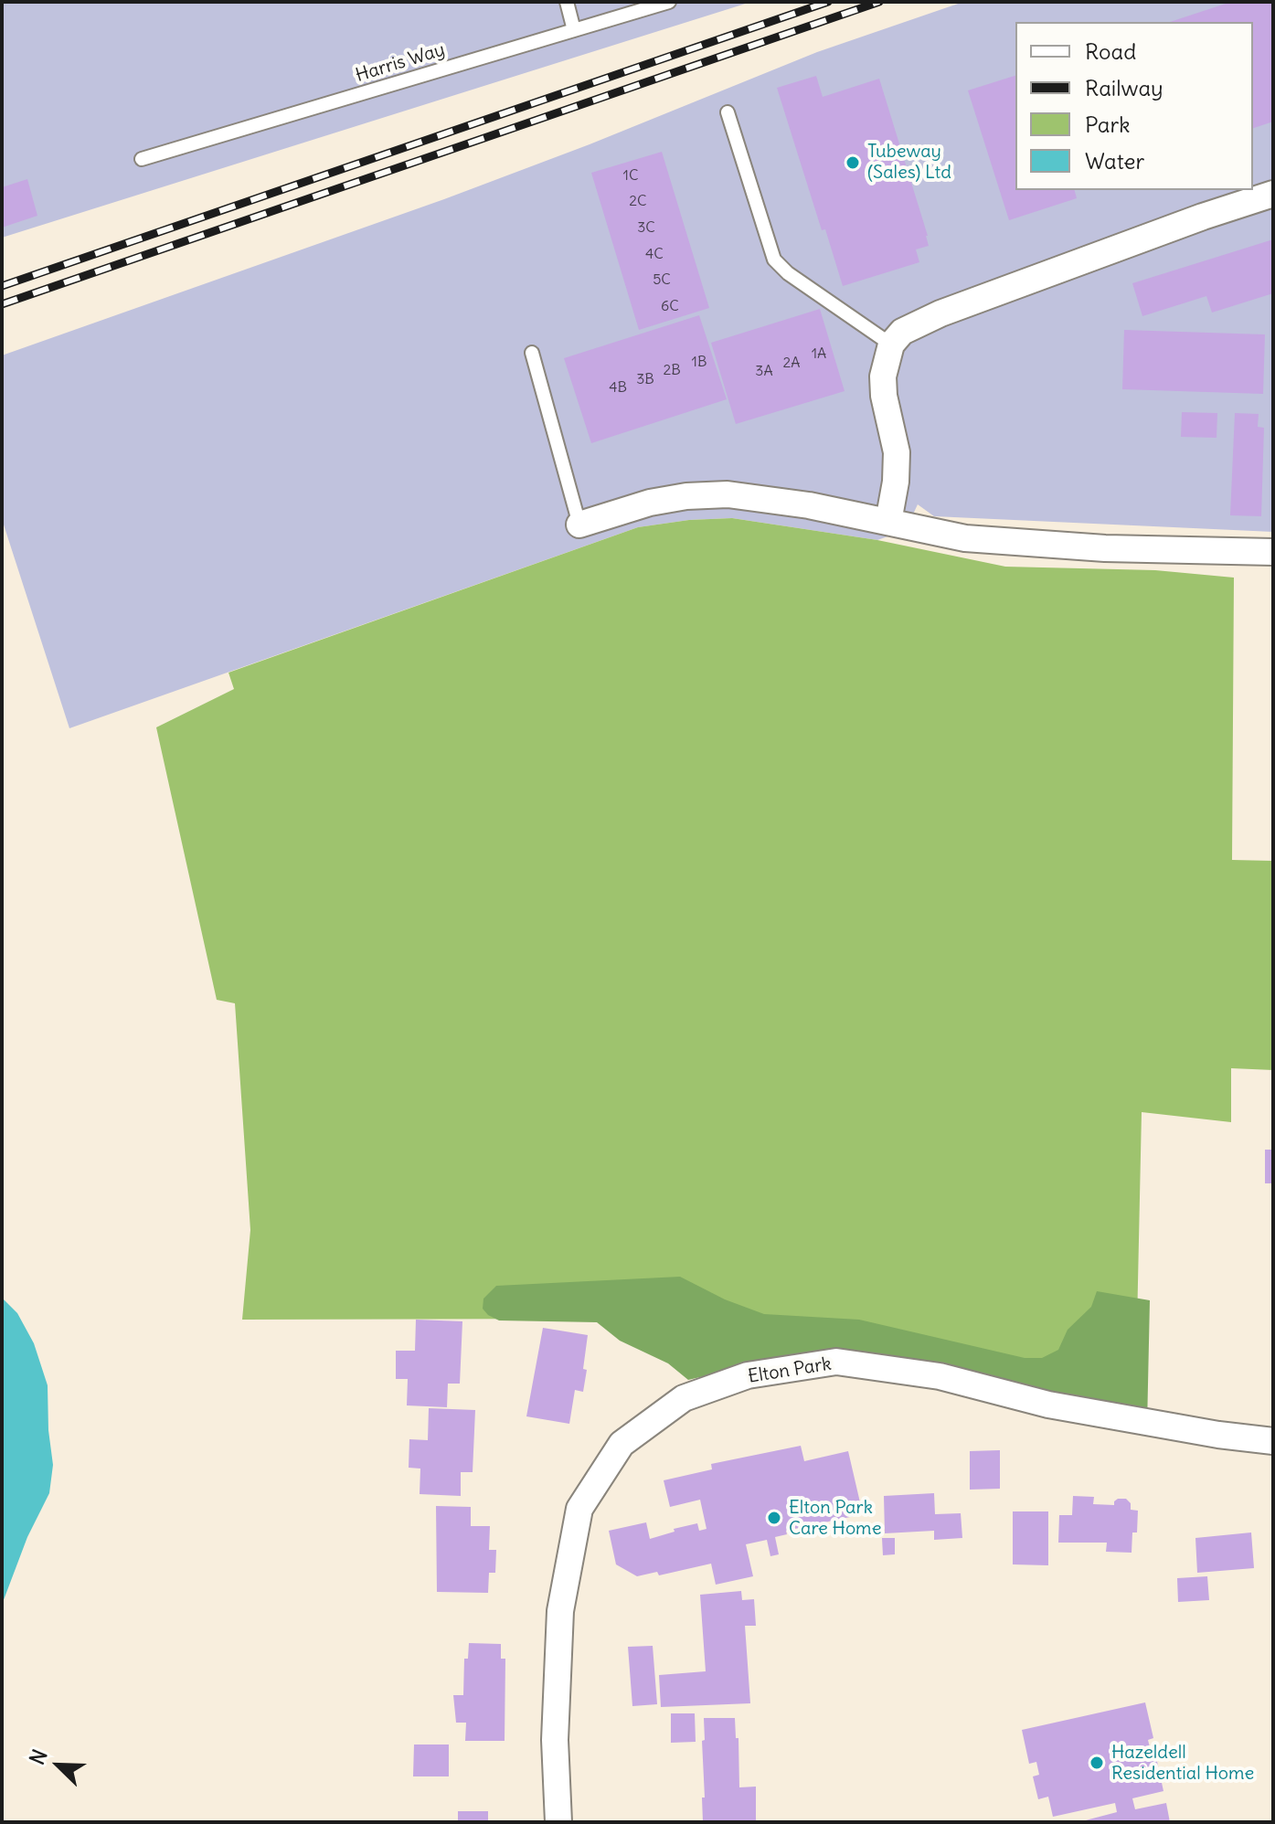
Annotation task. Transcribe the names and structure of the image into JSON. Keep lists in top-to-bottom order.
{
  "streets": {
    "street": ["Elton Park"],
    "lane": ["Harris Way"]
  },
  "places": ["Tubeway (Sales) Ltd", "Elton Park Care Home", "Hazeldell Residential Home"],
  "house_numbers": [
    "1C",
    "2C",
    "3C",
    "4C",
    "5C",
    "6C",
    "1A",
    "1B",
    "2A",
    "2B",
    "3A",
    "3B",
    "4B"
  ],
  "legend": [
    "Road",
    "Railway",
    "Park",
    "Water"
  ],
  "north": "top left"
}
